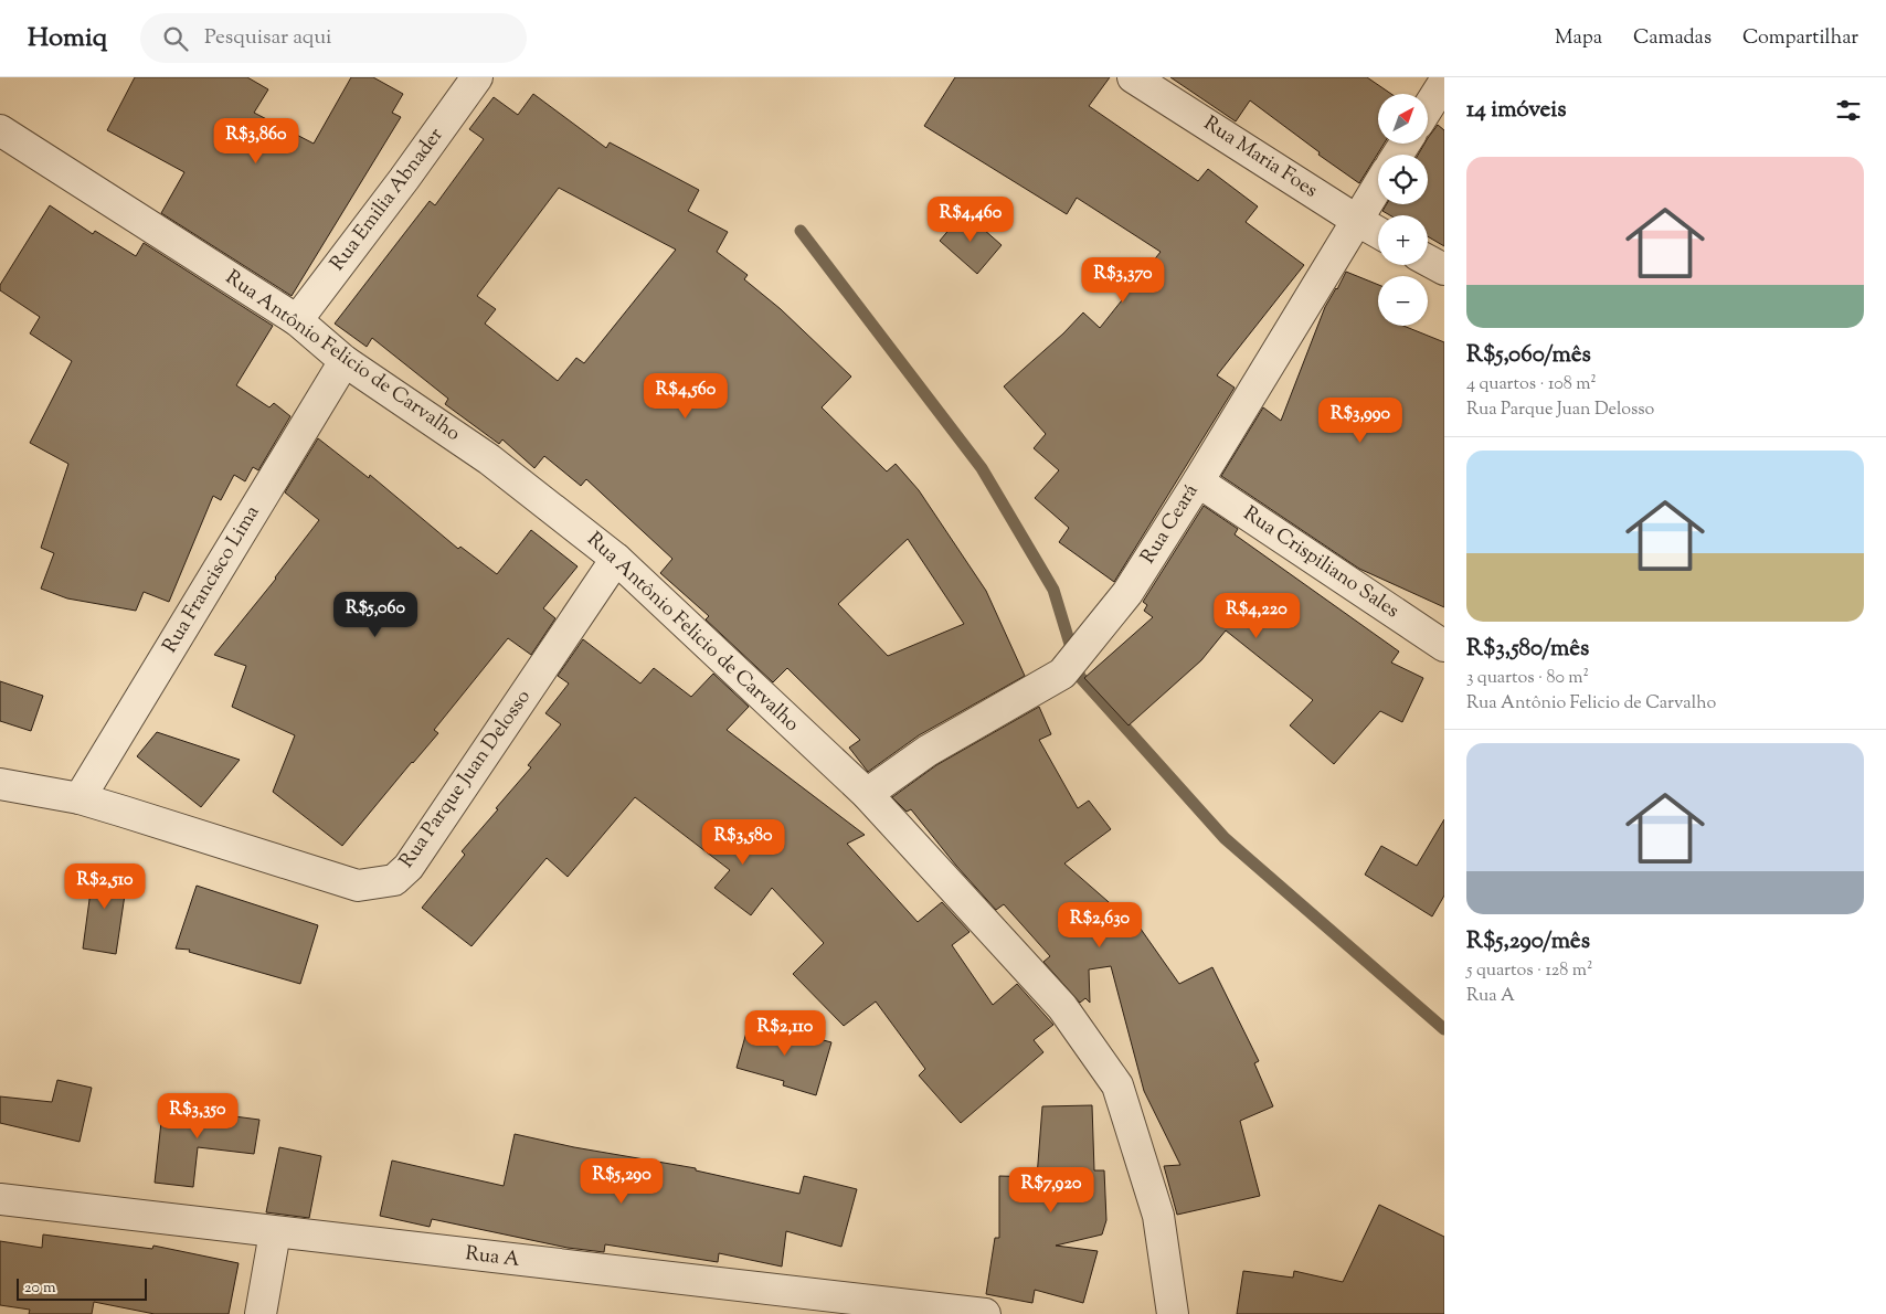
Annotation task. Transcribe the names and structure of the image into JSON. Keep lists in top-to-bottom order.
{
  "streets": {
    "street": [
      "Rua Maria Foes",
      "Rua Emilia Abnader",
      "Rua Antônio Felicio de Carvalho",
      "Rua Ceará",
      "Rua Crispiliano Sales",
      "Rua Francisco Lima",
      "Rua Parque Juan Delosso",
      "Rua A"
    ]
  },
  "crossings": [
    ["Rua Maria Foes", "Rua Ceará"],
    ["Rua Emilia Abnader", "Rua Antônio Felicio de Carvalho"],
    ["Rua Antônio Felicio de Carvalho", "Rua Ceará"],
    ["Rua Antônio Felicio de Carvalho", "Rua Francisco Lima"],
    ["Rua Antônio Felicio de Carvalho", "Rua Parque Juan Delosso"],
    ["Rua Ceará", "Rua Crispiliano Sales"],
    ["Rua Francisco Lima", "Rua Parque Juan Delosso"]
  ],
  "scale_bar": "20 m",
  "north": "top right",
  "page": {
    "header": "Homiq",
    "search": "Pesquisar aqui",
    "nav": ["Mapa", "Camadas", "Compartilhar"],
    "heading": "14 imóveis",
    "map_buttons": ["+", "−"],
    "price": [
      "R$3,860",
      "R$4,460",
      "R$3,370",
      "R$4,560",
      "R$3,990",
      "R$5,060",
      "R$4,220",
      "R$3,580",
      "R$2,510",
      "R$2,630",
      "R$2,110",
      "R$3,350",
      "R$5,290",
      "R$7,920"
    ],
    "list": [
      {
        "name": "R$5,060/mês",
        "note": "4 quartos · 108 m² · Rua Parque Juan Delosso"
      },
      {
        "name": "R$3,580/mês",
        "note": "3 quartos · 80 m² · Rua Antônio Felicio de Carvalho"
      },
      {
        "name": "R$5,290/mês",
        "note": "5 quartos · 128 m² · Rua A"
      }
    ],
    "scale": "20 m"
  }
}
